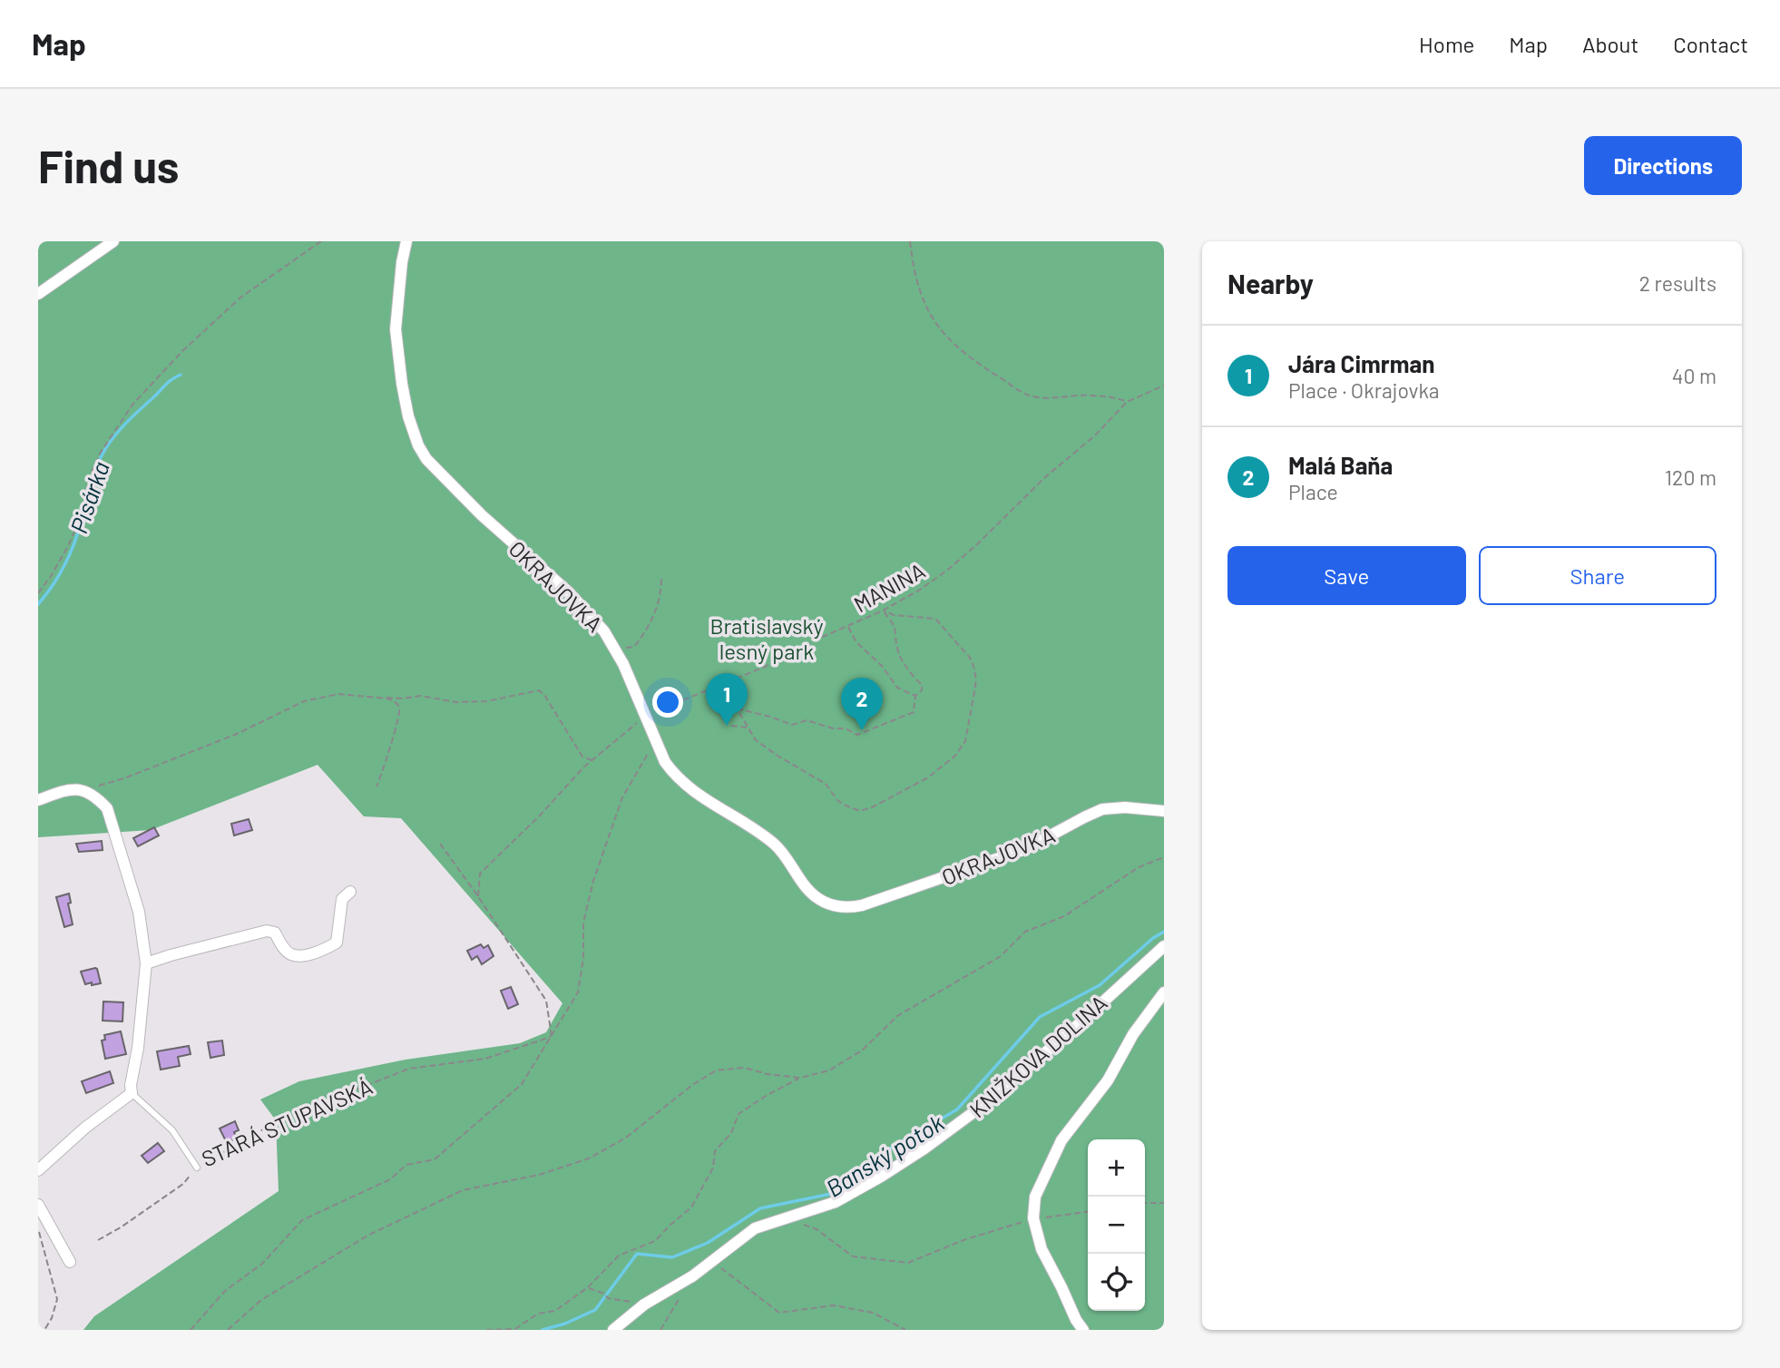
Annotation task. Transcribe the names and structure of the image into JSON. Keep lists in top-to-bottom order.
{
  "streets": {
    "street": ["OKRAJOVKA", "KNIŽKOVA DOLINA"],
    "lane": ["STARÁ STUPAVSKÁ"],
    "path": ["MANINA"]
  },
  "crossings": [
    ["OKRAJOVKA", "MANINA"],
    ["MANINA", "STARÁ STUPAVSKÁ"]
  ],
  "water": ["Pisárka", "Banský potok"],
  "parks": ["Bratislavský lesný park"],
  "page": {
    "header": "Map",
    "nav": [
      "Home",
      "Map",
      "About",
      "Contact"
    ],
    "buttons": [
      "Directions",
      ["Save", "Share"]
    ],
    "title": "Find us",
    "heading": ["Nearby", "2 results"],
    "list": [
      {
        "mark": "1",
        "name": "Jára Cimrman",
        "note": "Place · Okrajovka",
        "value": "40 m"
      },
      {
        "mark": "2",
        "name": "Malá Baňa",
        "note": "Place",
        "value": "120 m"
      }
    ],
    "pins": ["1", "2"],
    "map_buttons": ["+", "−"]
  }
}
